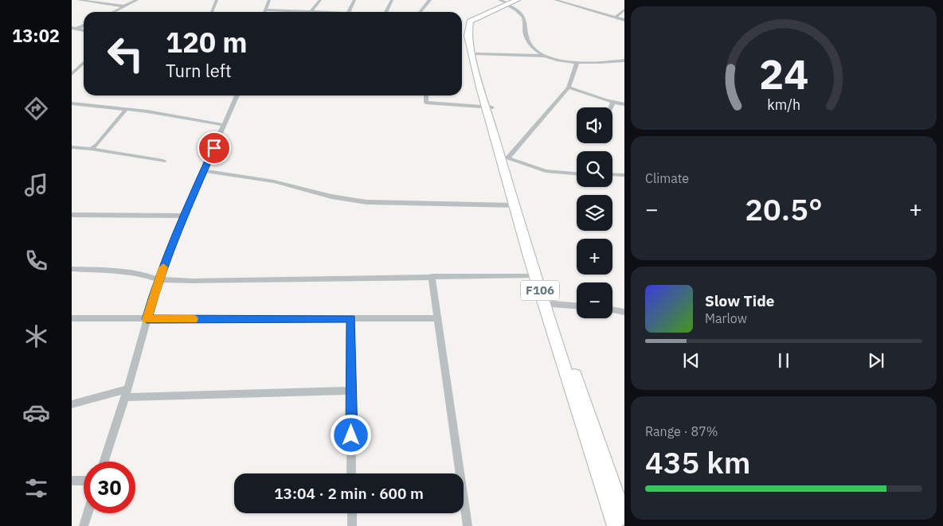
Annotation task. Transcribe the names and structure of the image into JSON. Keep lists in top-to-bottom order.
{
  "streets": {
    "main road": ["F106"]
  },
  "page": {
    "tabs": "13:02",
    "turn": ["120 m", "Turn left"],
    "map_buttons": ["+", "−"],
    "tile": [
      "Climate",
      ["Range · 87%", "435 km"]
    ],
    "heat": ["−", "20.5°", "+"],
    "song": ["Slow Tide", "Marlow"],
    "limit": "30",
    "trip": "13:04 · 2 min · 600 m",
    "gauge": ["24", "km/h"]
  }
}
